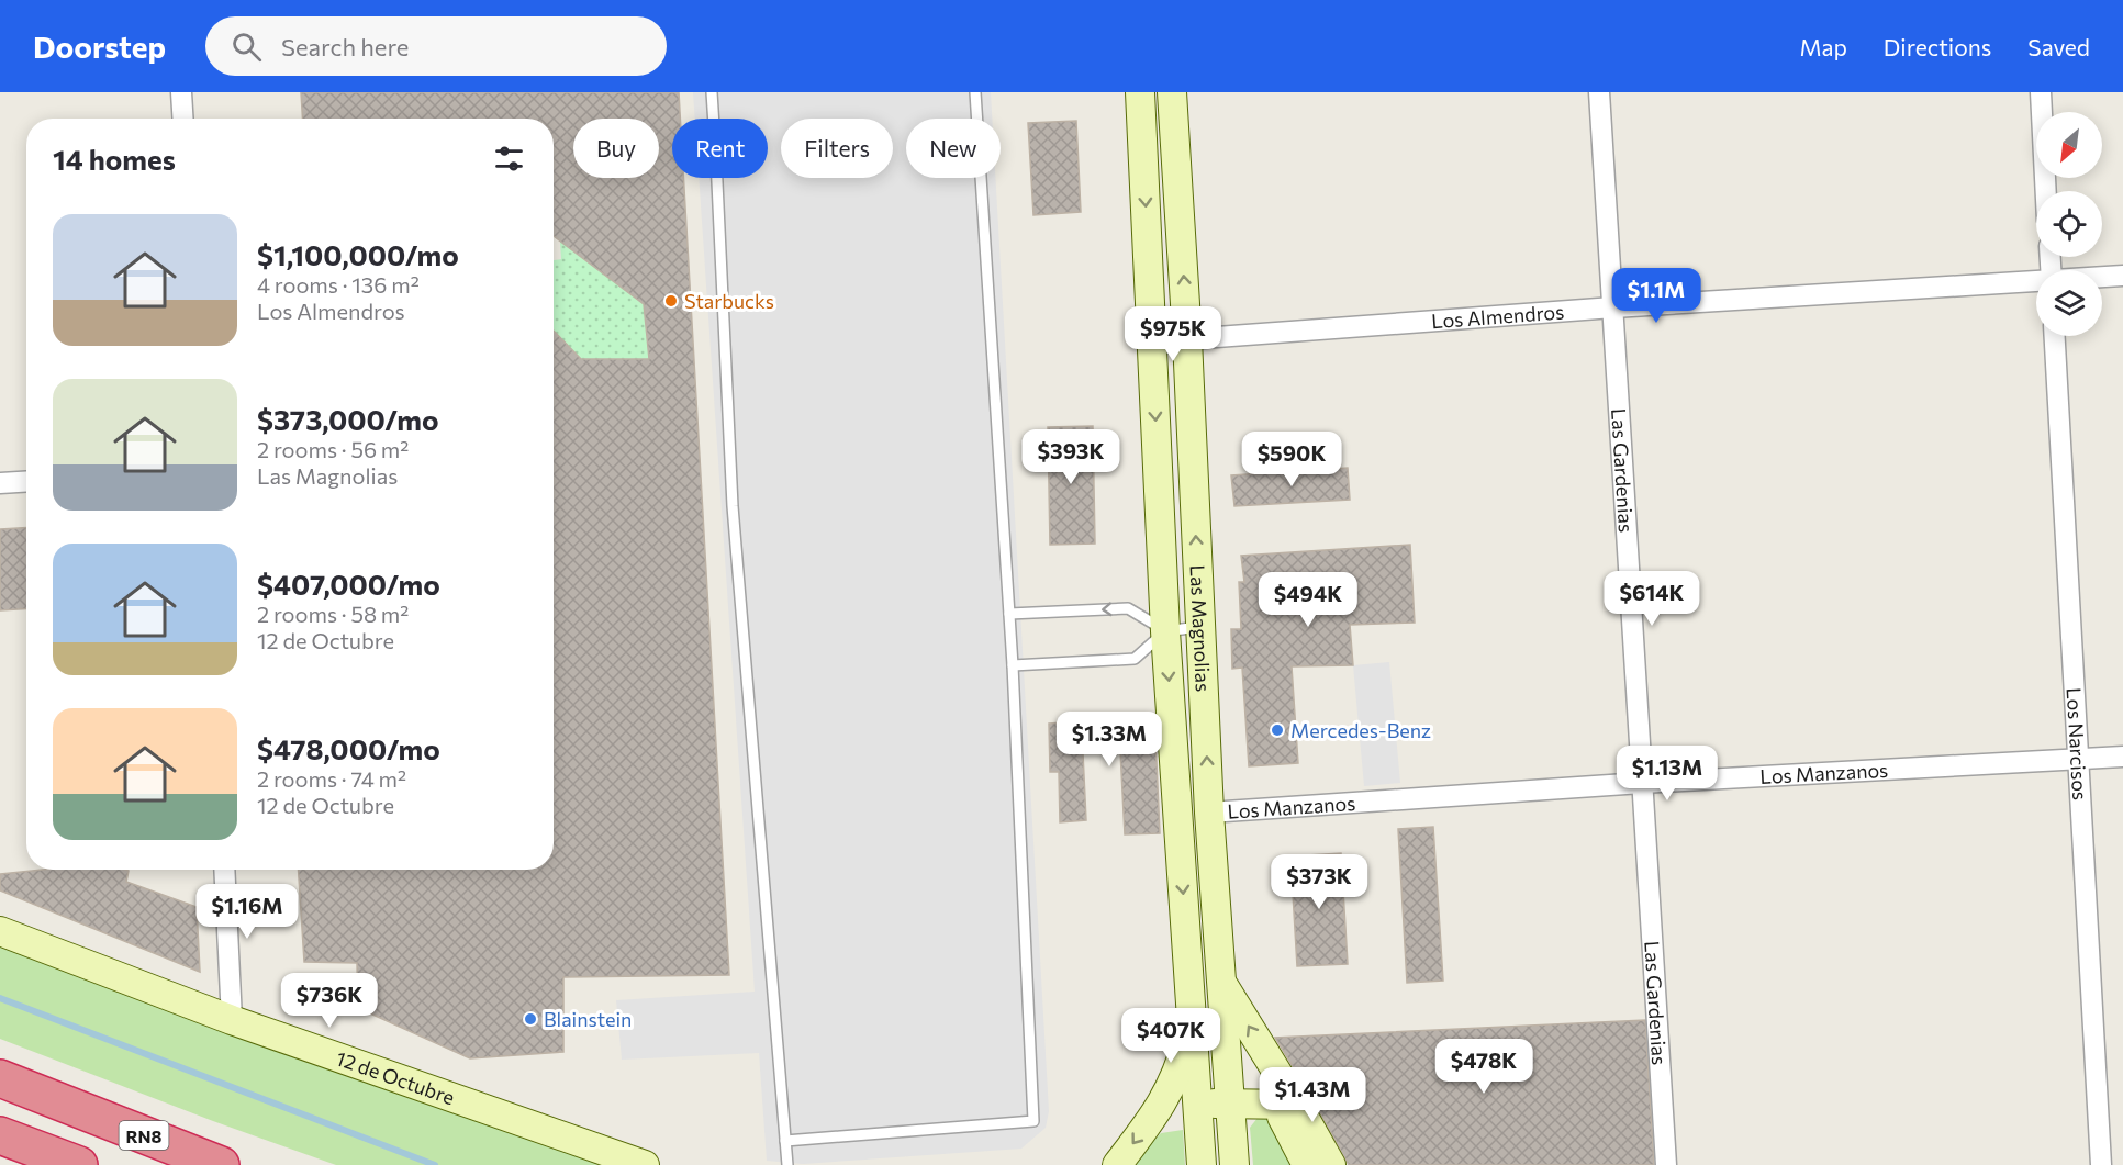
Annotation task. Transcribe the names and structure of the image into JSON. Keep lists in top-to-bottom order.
{
  "streets": {
    "highway": ["RN8"],
    "main road": ["Las Magnolias", "12 de Octubre"],
    "street": [
      "Los Almendros",
      "Las Gardenias",
      "Los Narcisos",
      "Los Manzanos"
    ]
  },
  "crossings": [
    ["Los Almendros", "Las Gardenias"],
    ["Los Almendros", "Las Magnolias"],
    ["Las Gardenias", "Los Manzanos"],
    ["Las Magnolias", "Los Manzanos"],
    ["Los Narcisos", "Los Manzanos"]
  ],
  "places": ["Starbucks", "Mercedes-Benz", "Blainstein"],
  "north": "bottom left",
  "page": {
    "header": "Doorstep",
    "search": "Search here",
    "nav": ["Map", "Directions", "Saved"],
    "chip": [
      "Buy",
      "Rent",
      "Filters",
      "New"
    ],
    "heading": "14 homes",
    "list": [
      {
        "name": "$1,100,000/mo",
        "note": "4 rooms · 136 m² · Los Almendros"
      },
      {
        "name": "$373,000/mo",
        "note": "2 rooms · 56 m² · Las Magnolias"
      },
      {
        "name": "$407,000/mo",
        "note": "2 rooms · 58 m² · 12 de Octubre"
      },
      {
        "name": "$478,000/mo",
        "note": "2 rooms · 74 m² · 12 de Octubre"
      }
    ],
    "price": [
      "$1.1M",
      "$975K",
      "$393K",
      "$590K",
      "$614K",
      "$494K",
      "$1.33M",
      "$1.13M",
      "$373K",
      "$1.16M",
      "$736K",
      "$407K",
      "$478K",
      "$1.43M"
    ]
  }
}
